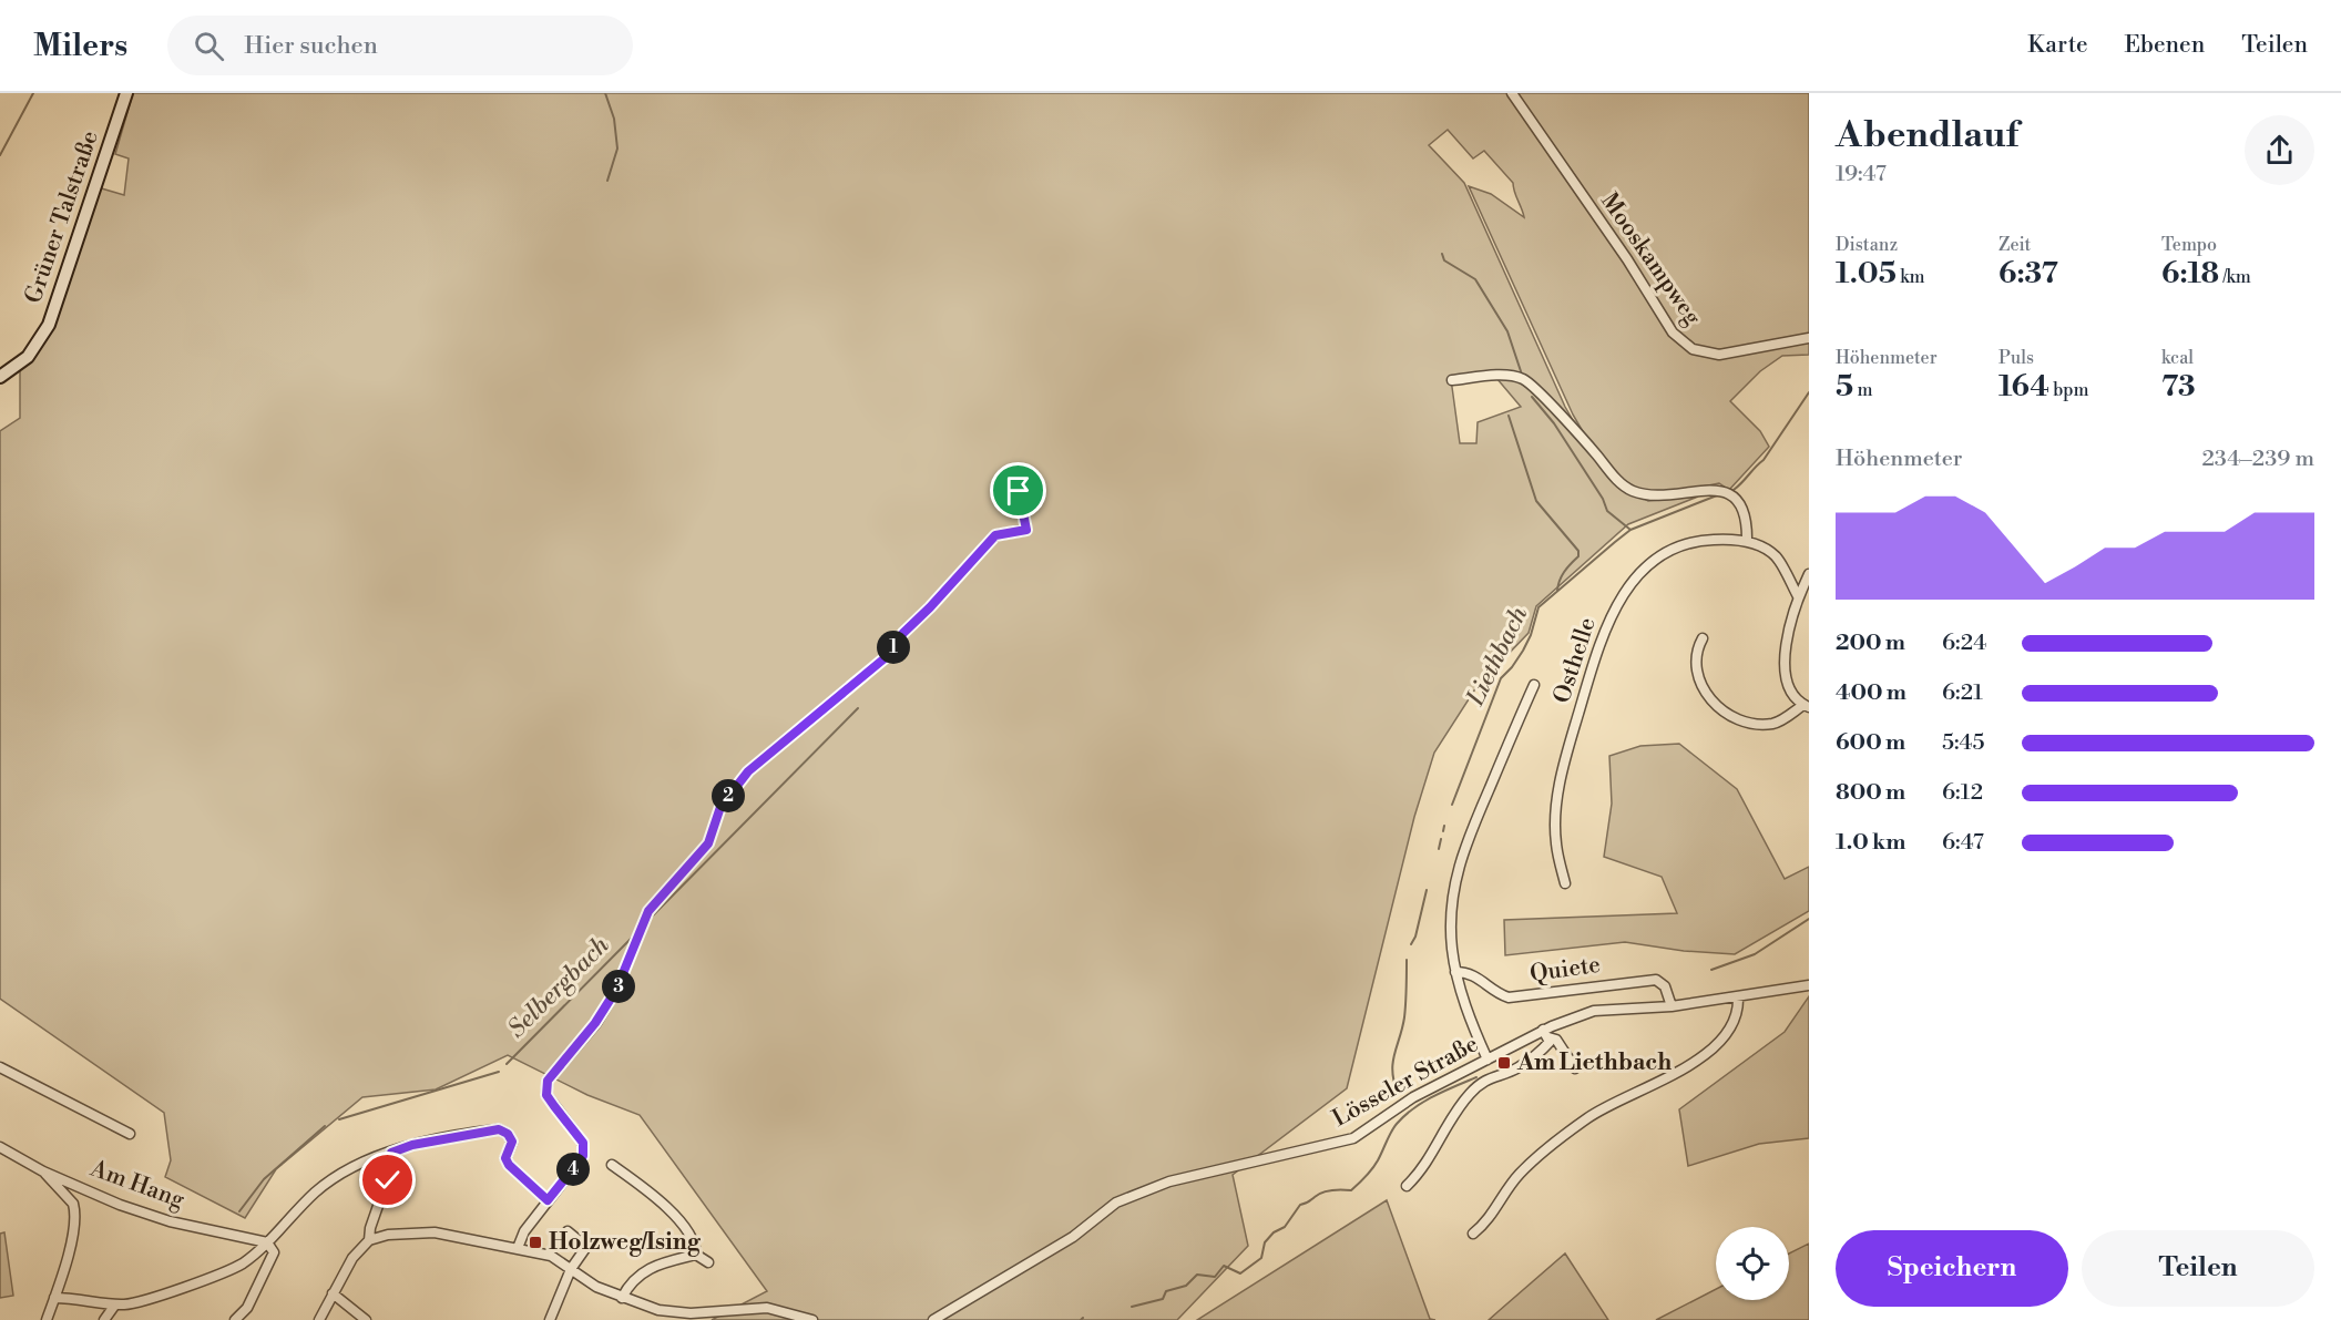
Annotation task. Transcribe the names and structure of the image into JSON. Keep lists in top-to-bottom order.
{
  "streets": {
    "main road": ["Grüner Talstraße"],
    "street": [
      "Mooskampweg",
      "Osthelle",
      "Quiete",
      "Lösseler Straße",
      "Am Hang"
    ]
  },
  "crossings": [
    ["Quiete", "Lösseler Straße"]
  ],
  "water": ["Liethbach", "Selbergbach"],
  "places": {
    "transit": ["Am Liethbach", "Holzweg/Ising"]
  },
  "page": {
    "header": "Milers",
    "search": "Hier suchen",
    "nav": ["Karte", "Ebenen", "Teilen"],
    "heading": ["Abendlauf", "19:47"],
    "stats": [
      ["Distanz", "1.05 km"],
      ["Zeit", "6:37"],
      ["Tempo", "6:18 /km"],
      ["Höhenmeter", "5 m"],
      ["Puls", "164 bpm"],
      ["kcal", "73"]
    ],
    "chart": ["Höhenmeter", "234–239 m"],
    "list": [
      {
        "name": "200 m",
        "note": "6:24"
      },
      {
        "name": "400 m",
        "note": "6:21"
      },
      {
        "name": "600 m",
        "note": "5:45"
      },
      {
        "name": "800 m",
        "note": "6:12"
      },
      {
        "name": "1.0 km",
        "note": "6:47"
      }
    ],
    "pins": [
      "1",
      "2",
      "3",
      "4"
    ],
    "buttons": ["Speichern", "Teilen"]
  }
}
